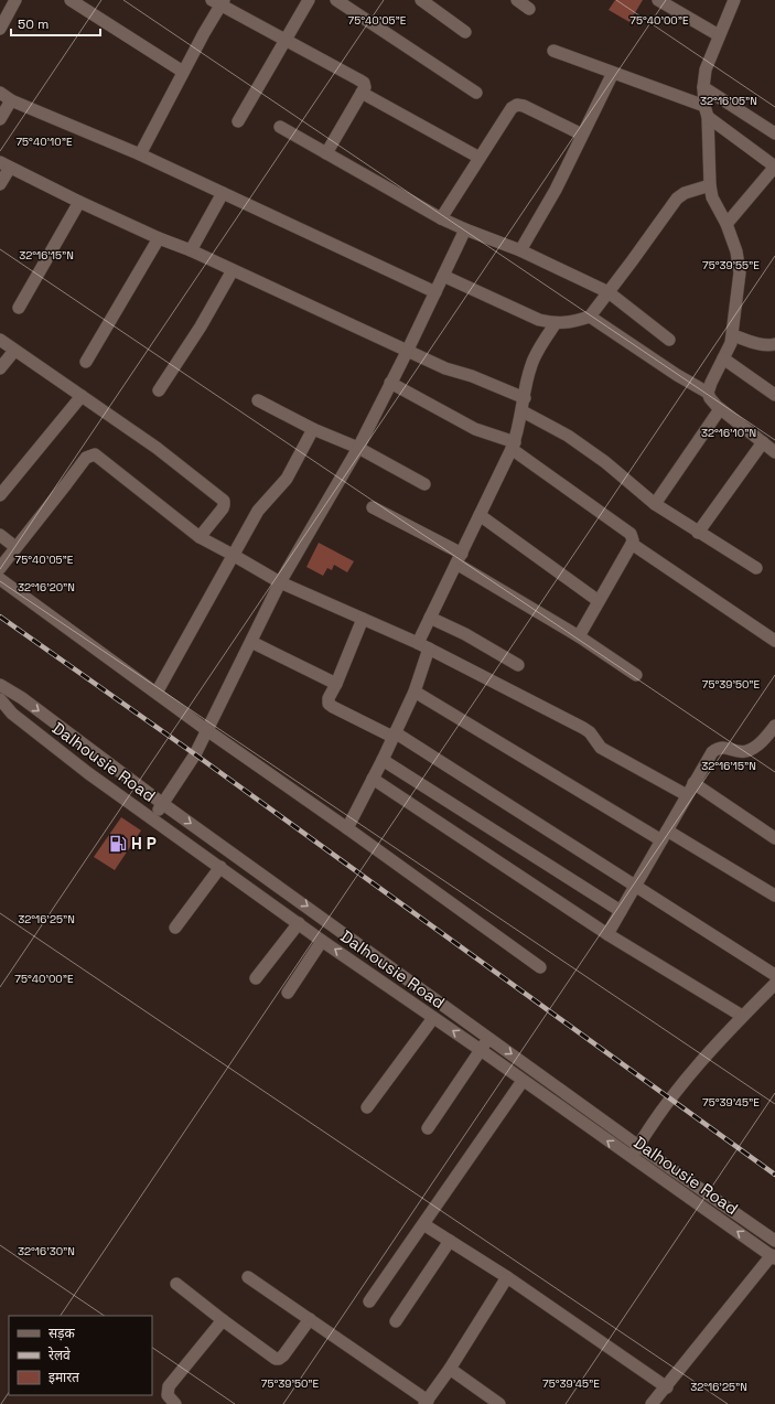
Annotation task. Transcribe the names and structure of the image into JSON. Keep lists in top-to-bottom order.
{
  "streets": {
    "street": ["Dalhousie Road"]
  },
  "places": {
    "fuel station": ["H P"]
  },
  "legend": ["सड़क", "रेलवे", "इमारत"],
  "scale_bar": "50 m",
  "coordinates": [
    "75°40'05\"E",
    "75°40'00\"E",
    "32°16'05\"N",
    "75°40'10\"E",
    "32°16'15\"N",
    "75°39'55\"E",
    "32°16'10\"N",
    "32°16'20\"N",
    "75°39'50\"E",
    "32°16'25\"N",
    "75°39'45\"E",
    "32°16'30\"N"
  ]
}
